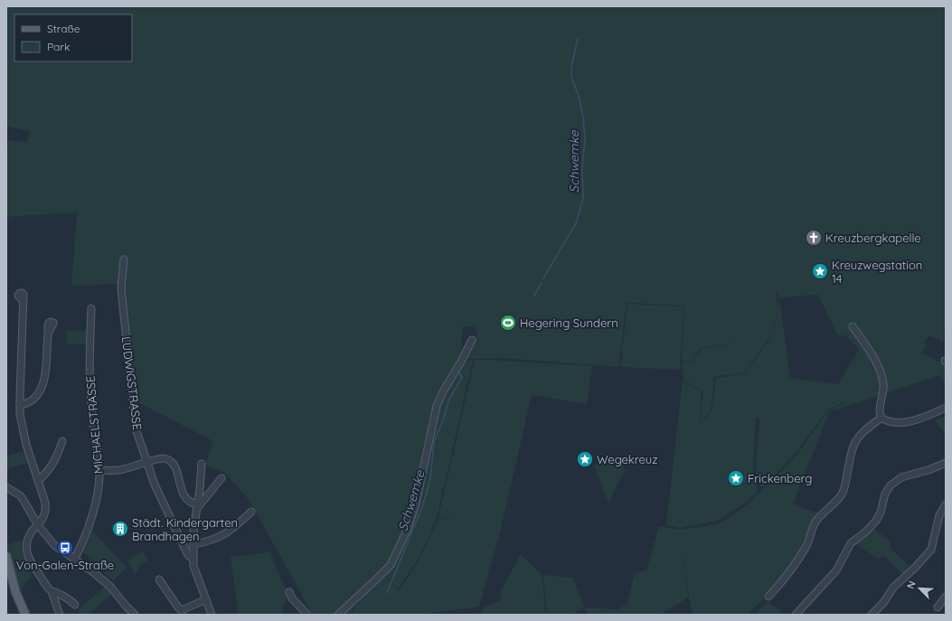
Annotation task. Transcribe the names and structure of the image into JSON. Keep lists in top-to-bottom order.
{
  "streets": {
    "street": ["LUDWIGSTRASSE", "MICHAELSTRASSE"]
  },
  "water": ["Schwemke"],
  "places": {
    "church": ["Kreuzbergkapelle"],
    "place": ["Kreuzwegstation 14", "Wegekreuz", "Frickenberg"],
    "sports": ["Hegering Sundern"],
    "building": ["Städt. Kindergarten Brandhagen"],
    "bus stop": ["Von-Galen-Straße"]
  },
  "legend": ["Straße", "Park"],
  "north": "top left"
}
